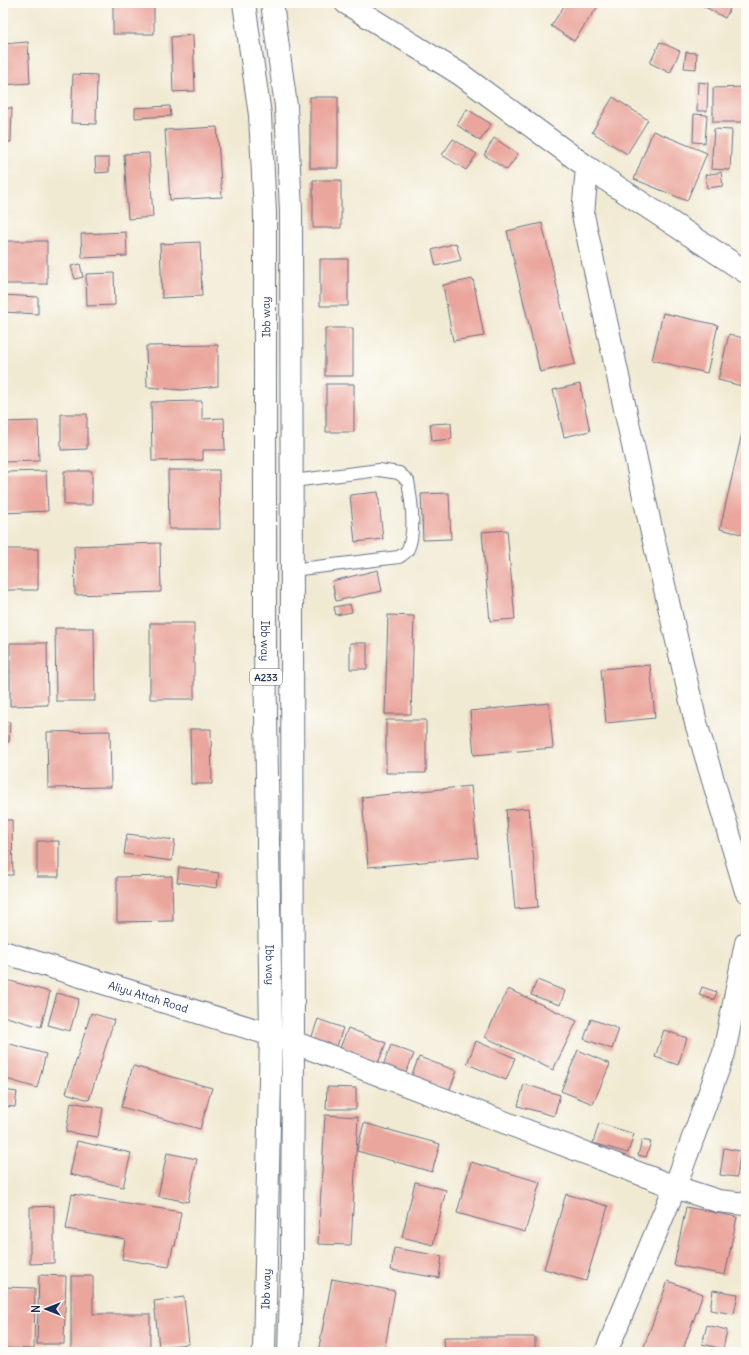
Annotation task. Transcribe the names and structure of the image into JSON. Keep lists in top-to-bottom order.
{
  "streets": {
    "main road": ["Ibb way", "A233", "Aliyu Attah Road"]
  },
  "crossings": [
    ["Ibb way", "Aliyu Attah Road"],
    ["A233", "Aliyu Attah Road"]
  ],
  "north": "left"
}
